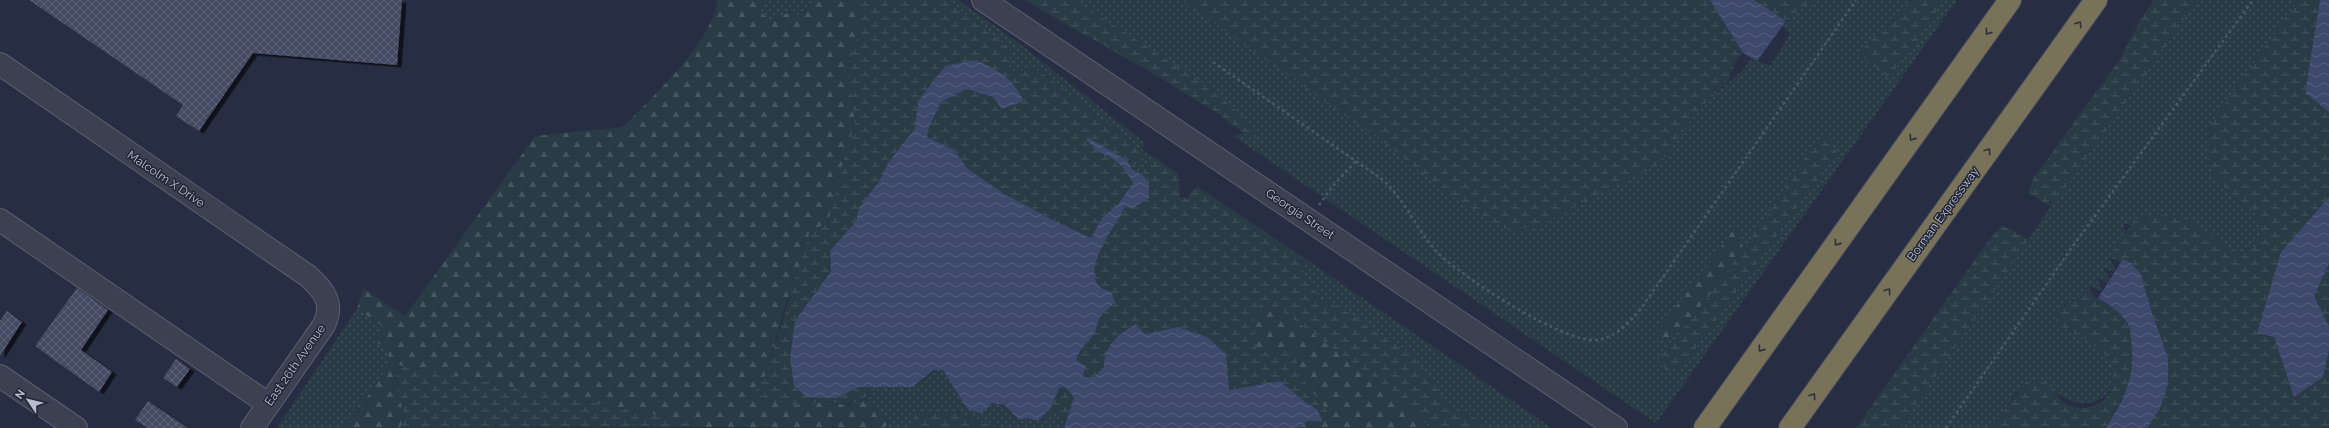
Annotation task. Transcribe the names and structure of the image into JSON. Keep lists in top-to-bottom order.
{
  "streets": {
    "highway": ["Borman Expressway"],
    "street": ["Malcolm X Drive", "Georgia Street", "East 26th Avenue"]
  },
  "crossings": [
    ["Malcolm X Drive", "East 26th Avenue"]
  ],
  "north": "top left"
}
